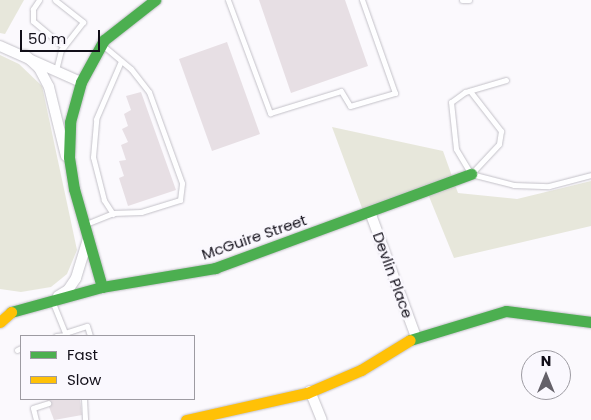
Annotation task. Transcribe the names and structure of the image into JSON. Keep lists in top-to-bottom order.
{
  "streets": {
    "main road": ["McGuire Street"],
    "street": ["Devlin Place"]
  },
  "crossings": [
    ["McGuire Street", "Devlin Place"]
  ],
  "legend": ["Fast", "Slow"],
  "scale_bar": "50 m",
  "north": "top"
}
